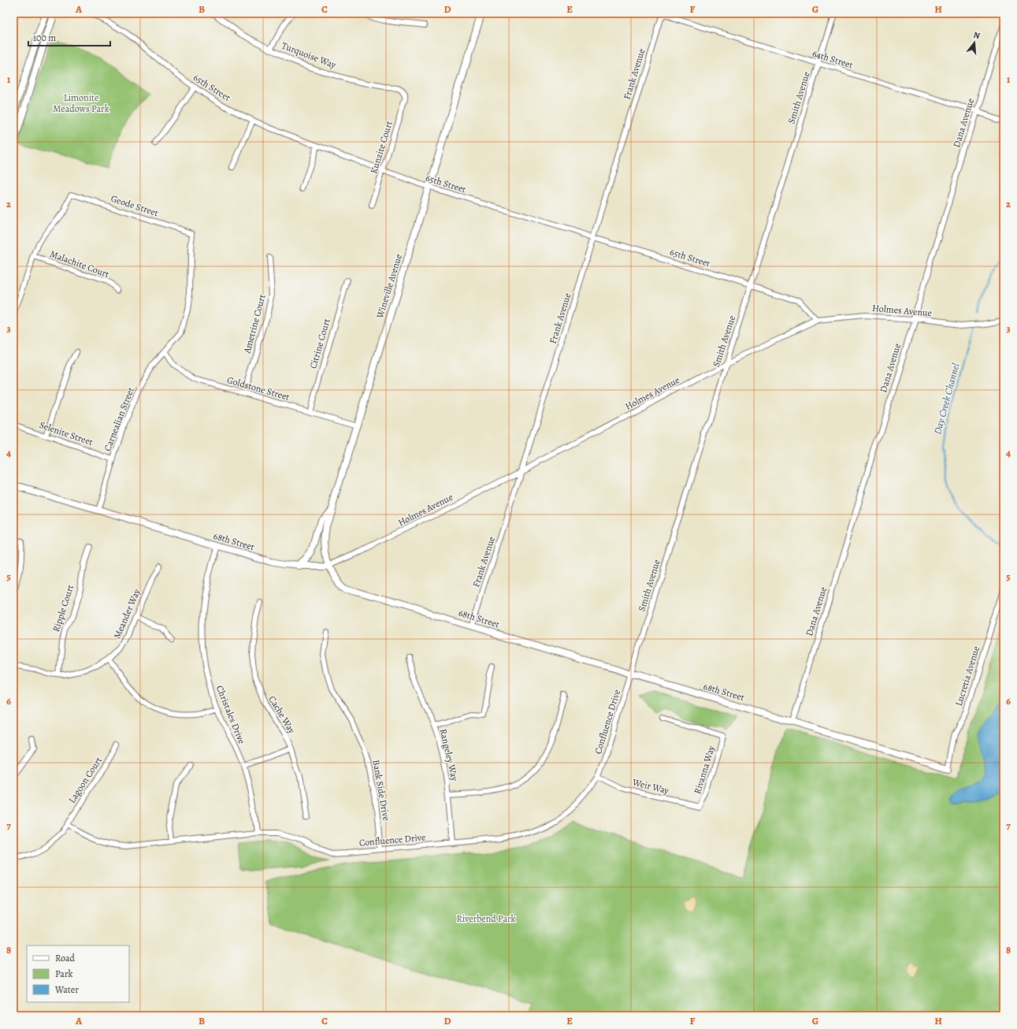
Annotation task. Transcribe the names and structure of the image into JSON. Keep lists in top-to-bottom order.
{
  "streets": {
    "street": [
      "Turquoise Way",
      "64th Street",
      "Frank Avenue",
      "65th Street",
      "Smith Avenue",
      "Dana Avenue",
      "Kunzite Court",
      "Geode Street",
      "Malachite Court",
      "Wineville Avenue",
      "Holmes Avenue",
      "Ametrine Court",
      "Citrine Court",
      "Goldstone Street",
      "Carnealian Street",
      "Selenite Street",
      "68th Street",
      "Ripple Court",
      "Meander Way",
      "Lucretia Avenue",
      "Christales Drive",
      "Cache Way",
      "Confluence Drive",
      "Rangeley Way",
      "Rivanna Way",
      "Lagoon Court",
      "Weir Way",
      "Bank Side Drive"
    ]
  },
  "crossings": [
    ["Turquoise Way", "Kunzite Court"],
    ["64th Street", "Frank Avenue"],
    ["64th Street", "Smith Avenue"],
    ["64th Street", "Dana Avenue"],
    ["Frank Avenue", "65th Street"],
    ["Frank Avenue", "Holmes Avenue"],
    ["Frank Avenue", "68th Street"],
    ["65th Street", "Smith Avenue"],
    ["65th Street", "Kunzite Court"],
    ["65th Street", "Wineville Avenue"],
    ["65th Street", "Holmes Avenue"],
    ["Smith Avenue", "Holmes Avenue"],
    ["Smith Avenue", "68th Street"],
    ["Smith Avenue", "Confluence Drive"],
    ["Dana Avenue", "Holmes Avenue"],
    ["Dana Avenue", "68th Street"],
    ["Geode Street", "Malachite Court"],
    ["Geode Street", "Carnealian Street"],
    ["Wineville Avenue", "Holmes Avenue"],
    ["Wineville Avenue", "Goldstone Street"],
    ["Wineville Avenue", "68th Street"],
    ["Holmes Avenue", "68th Street"],
    ["Ametrine Court", "Goldstone Street"],
    ["Citrine Court", "Goldstone Street"],
    ["Goldstone Street", "Carnealian Street"],
    ["Carnealian Street", "Selenite Street"],
    ["Carnealian Street", "68th Street"],
    ["68th Street", "Lucretia Avenue"],
    ["68th Street", "Christales Drive"],
    ["68th Street", "Confluence Drive"],
    ["Ripple Court", "Meander Way"],
    ["Christales Drive", "Confluence Drive"],
    ["Confluence Drive", "Rangeley Way"],
    ["Confluence Drive", "Lagoon Court"],
    ["Confluence Drive", "Weir Way"],
    ["Confluence Drive", "Bank Side Drive"],
    ["Rivanna Way", "Weir Way"]
  ],
  "water": ["Day Creek Channel"],
  "parks": ["Limonite Meadows Park", "Riverbend Park"],
  "legend": ["Road", "Park", "Water"],
  "scale_bar": "100 m",
  "north": "top",
  "grid": {
    "columns": [
      "A",
      "B",
      "C",
      "D",
      "E",
      "F",
      "G",
      "H"
    ],
    "rows": [
      "1",
      "2",
      "3",
      "4",
      "5",
      "6",
      "7",
      "8"
    ]
  }
}
